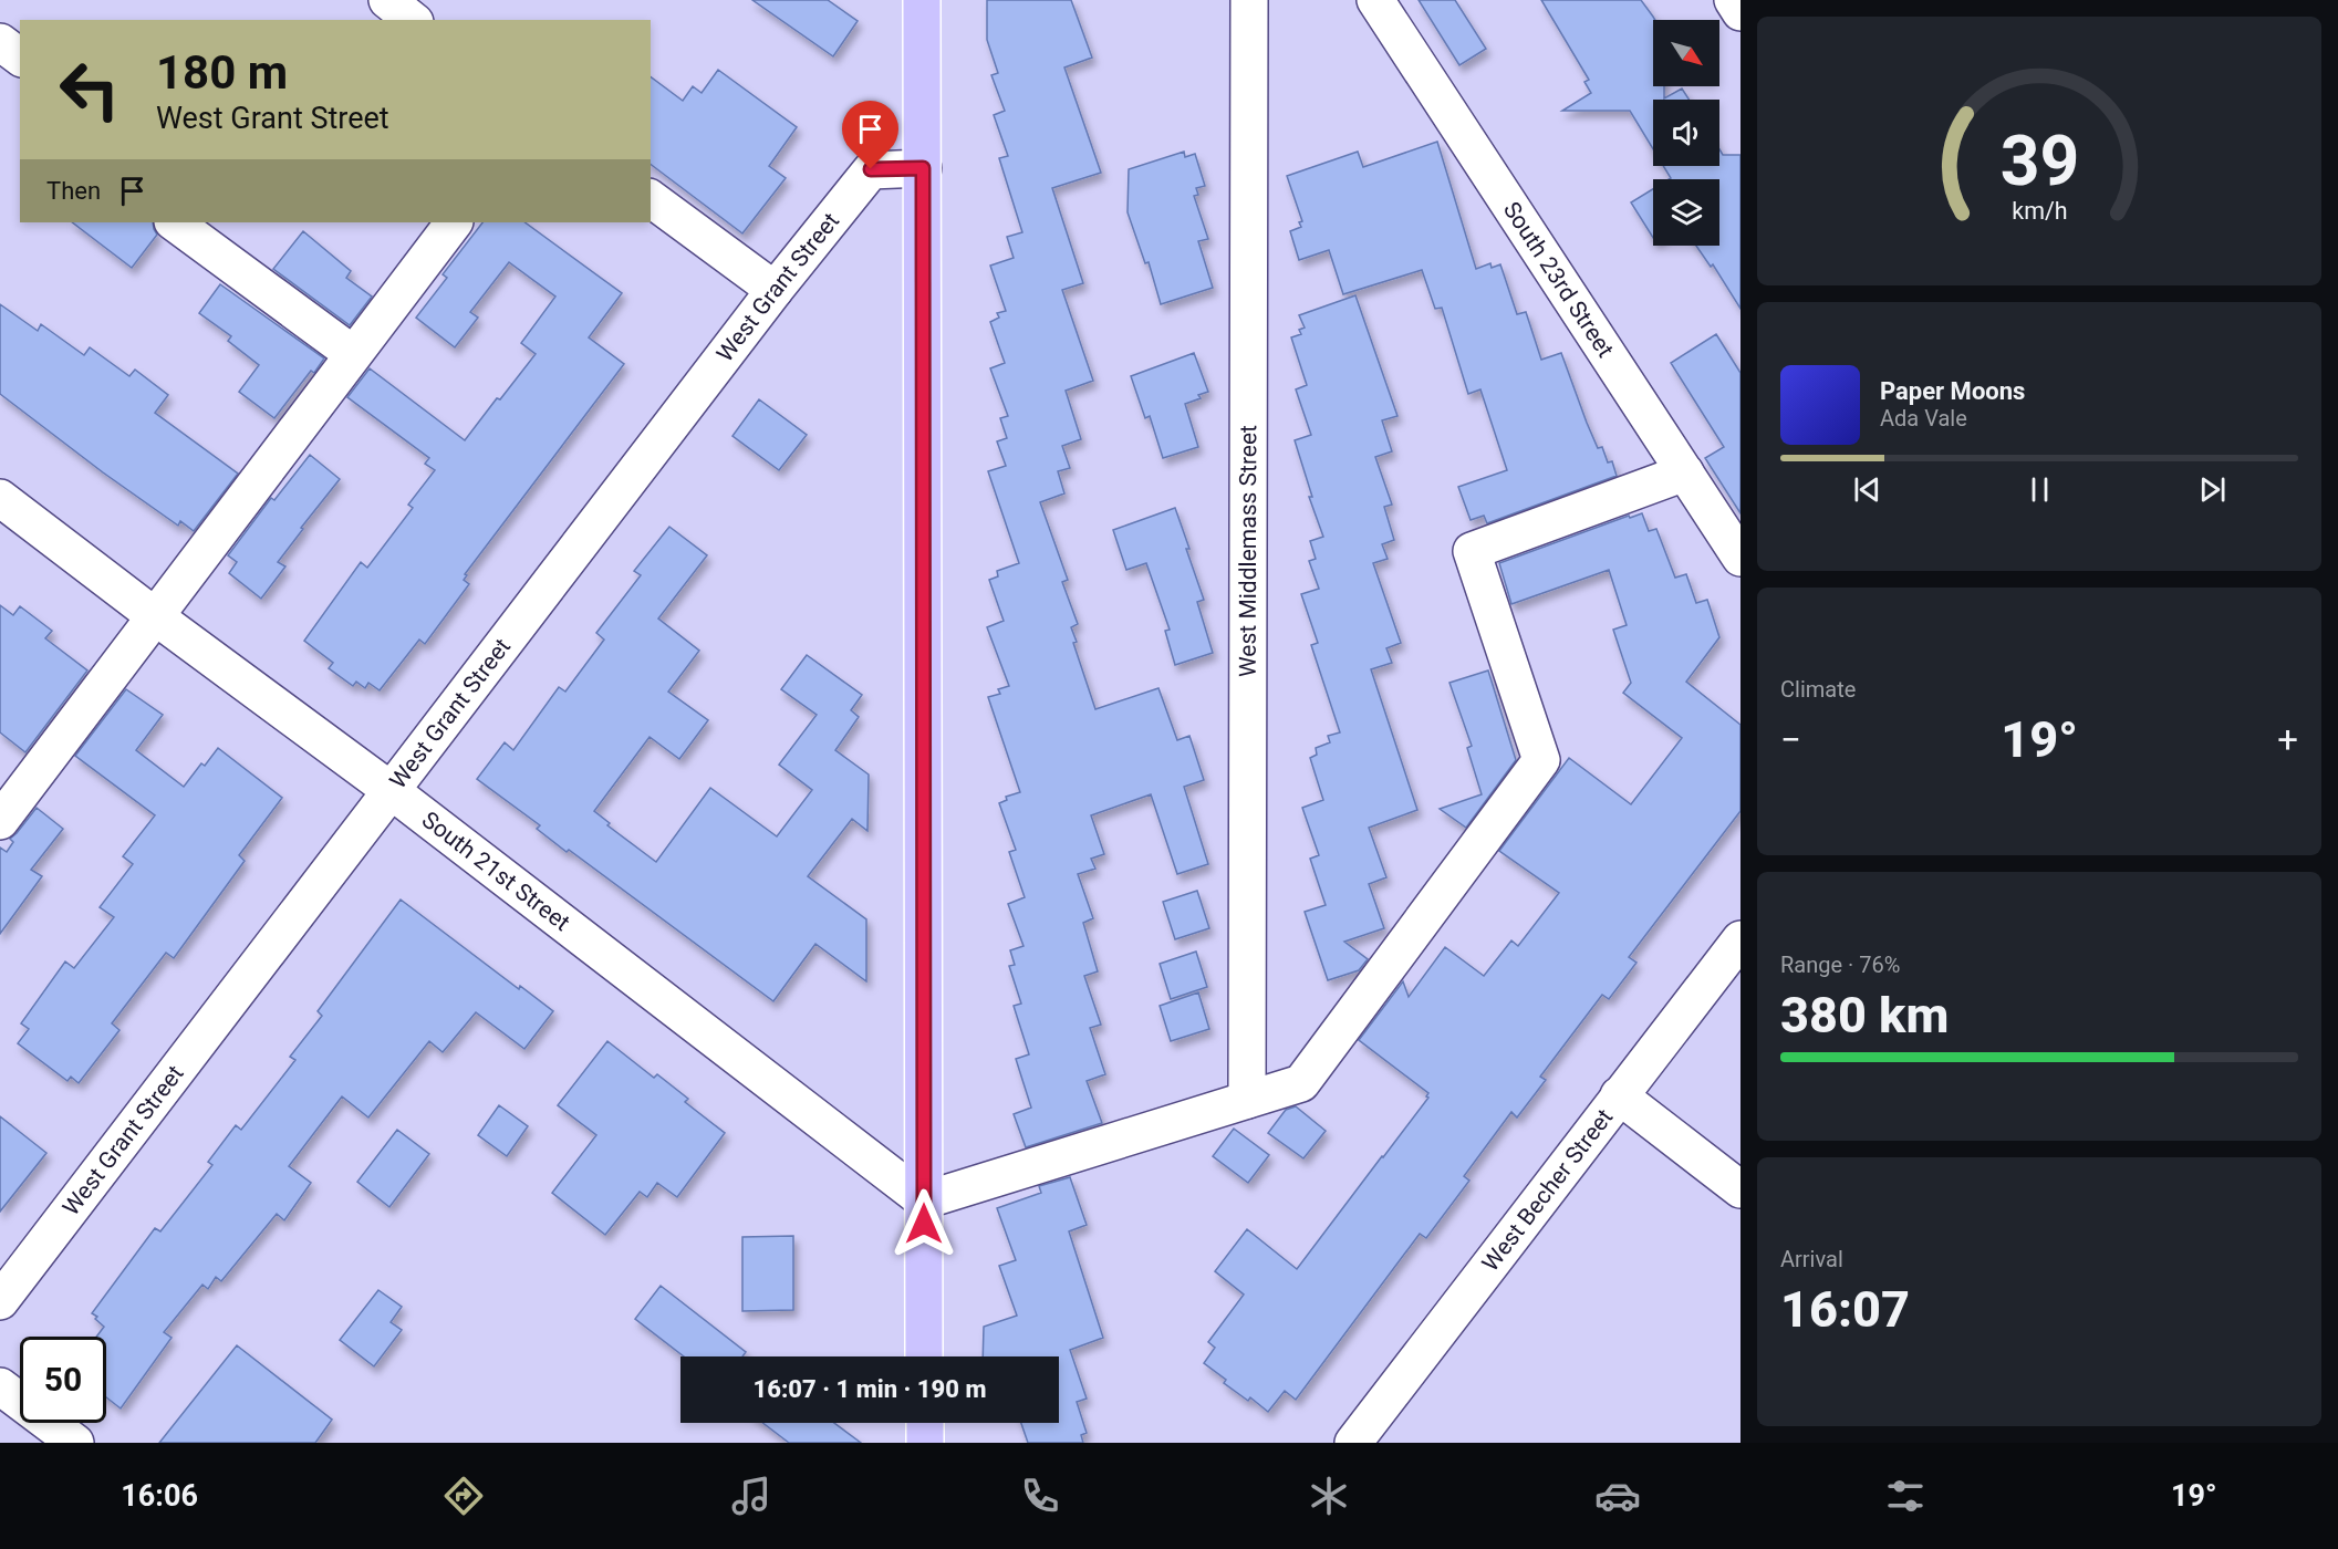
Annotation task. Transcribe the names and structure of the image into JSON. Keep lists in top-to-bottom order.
{
  "streets": {
    "street": [
      "South 23rd Street",
      "West Grant Street",
      "West Middlemass Street",
      "South 21st Street",
      "West Becher Street"
    ]
  },
  "crossings": [
    ["West Grant Street", "South 21st Street"]
  ],
  "north": "bottom right",
  "page": {
    "turn": ["180 m", "West Grant Street"],
    "then": "Then",
    "song": ["Paper Moons", "Ada Vale"],
    "tile": [
      "Climate",
      ["Range · 76%", "380 km"],
      ["Arrival", "16:07"]
    ],
    "heat": ["−", "19°", "+"],
    "limit": "50",
    "trip": "16:07 · 1 min · 190 m",
    "tabs": ["16:06", "19°"],
    "gauge": ["39", "km/h"]
  }
}
